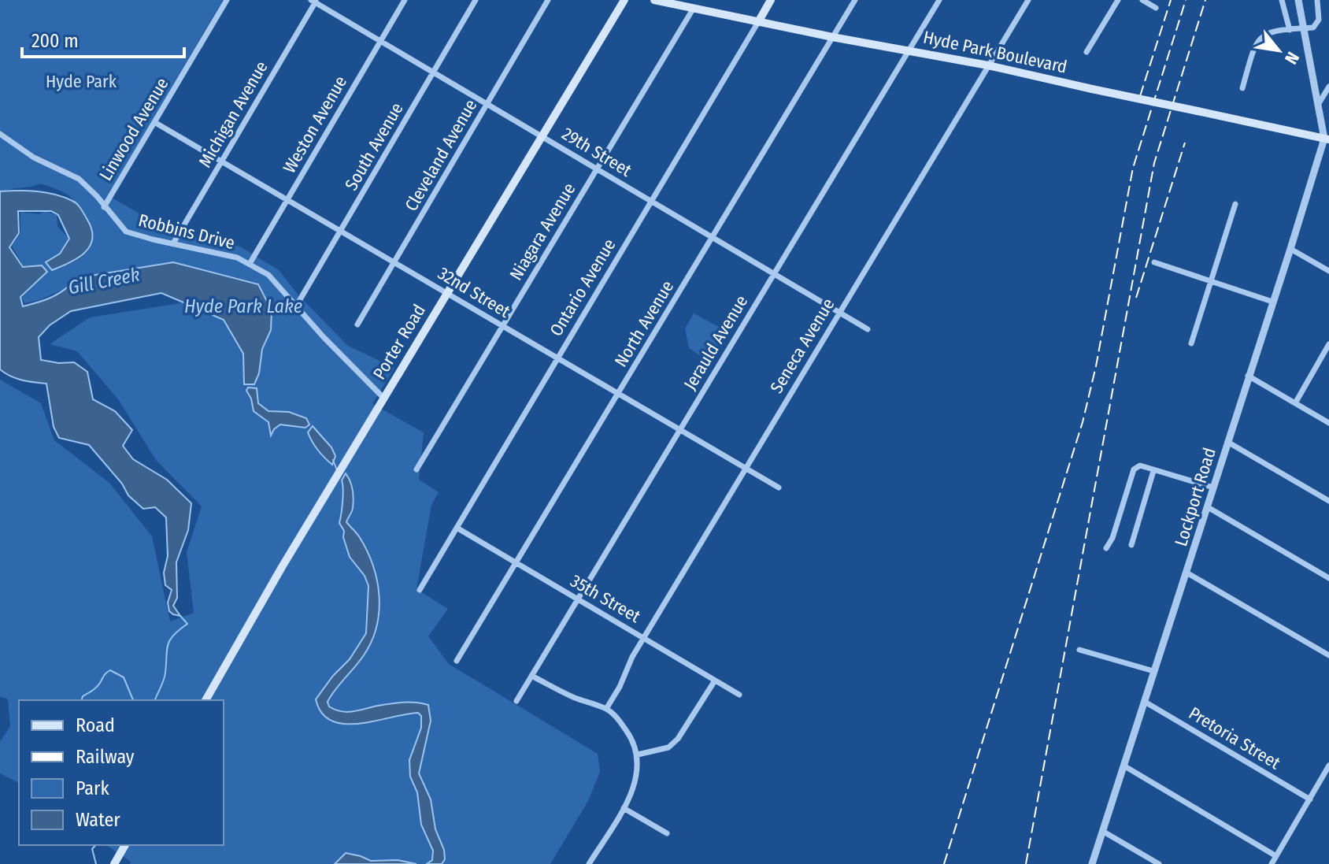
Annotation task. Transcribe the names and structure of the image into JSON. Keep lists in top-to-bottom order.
{
  "streets": {
    "main road": ["Hyde Park Boulevard", "Ontario Avenue", "Porter Road"],
    "street": [
      "Michigan Avenue",
      "Weston Avenue",
      "Linwood Avenue",
      "South Avenue",
      "29th Street",
      "Cleveland Avenue",
      "Robbins Drive",
      "Niagara Avenue",
      "32nd Street",
      "North Avenue",
      "Jerauld Avenue",
      "Seneca Avenue",
      "Lockport Road",
      "35th Street",
      "Pretoria Street"
    ]
  },
  "crossings": [
    ["Hyde Park Boulevard", "Niagara Avenue"],
    ["Hyde Park Boulevard", "Ontario Avenue"],
    ["Hyde Park Boulevard", "North Avenue"],
    ["Hyde Park Boulevard", "Jerauld Avenue"],
    ["Hyde Park Boulevard", "Seneca Avenue"],
    ["Hyde Park Boulevard", "Lockport Road"],
    ["Michigan Avenue", "29th Street"],
    ["Michigan Avenue", "Robbins Drive"],
    ["Michigan Avenue", "32nd Street"],
    ["Weston Avenue", "29th Street"],
    ["Weston Avenue", "Robbins Drive"],
    ["Weston Avenue", "32nd Street"],
    ["Linwood Avenue", "Robbins Drive"],
    ["Linwood Avenue", "32nd Street"],
    ["South Avenue", "29th Street"],
    ["South Avenue", "Robbins Drive"],
    ["South Avenue", "32nd Street"],
    ["29th Street", "Cleveland Avenue"],
    ["29th Street", "Niagara Avenue"],
    ["29th Street", "Ontario Avenue"],
    ["29th Street", "North Avenue"],
    ["29th Street", "Porter Road"],
    ["29th Street", "Jerauld Avenue"],
    ["29th Street", "Seneca Avenue"],
    ["Cleveland Avenue", "32nd Street"],
    ["Robbins Drive", "Porter Road"],
    ["Niagara Avenue", "32nd Street"],
    ["Ontario Avenue", "32nd Street"],
    ["Ontario Avenue", "35th Street"],
    ["32nd Street", "North Avenue"],
    ["32nd Street", "Porter Road"],
    ["32nd Street", "Jerauld Avenue"],
    ["32nd Street", "Seneca Avenue"],
    ["North Avenue", "35th Street"],
    ["Jerauld Avenue", "35th Street"],
    ["Seneca Avenue", "35th Street"],
    ["Lockport Road", "Pretoria Street"]
  ],
  "water": ["Gill Creek", "Hyde Park Lake"],
  "parks": ["Hyde Park"],
  "legend": [
    "Road",
    "Railway",
    "Park",
    "Water"
  ],
  "scale_bar": "200 m",
  "north": "bottom right"
}
